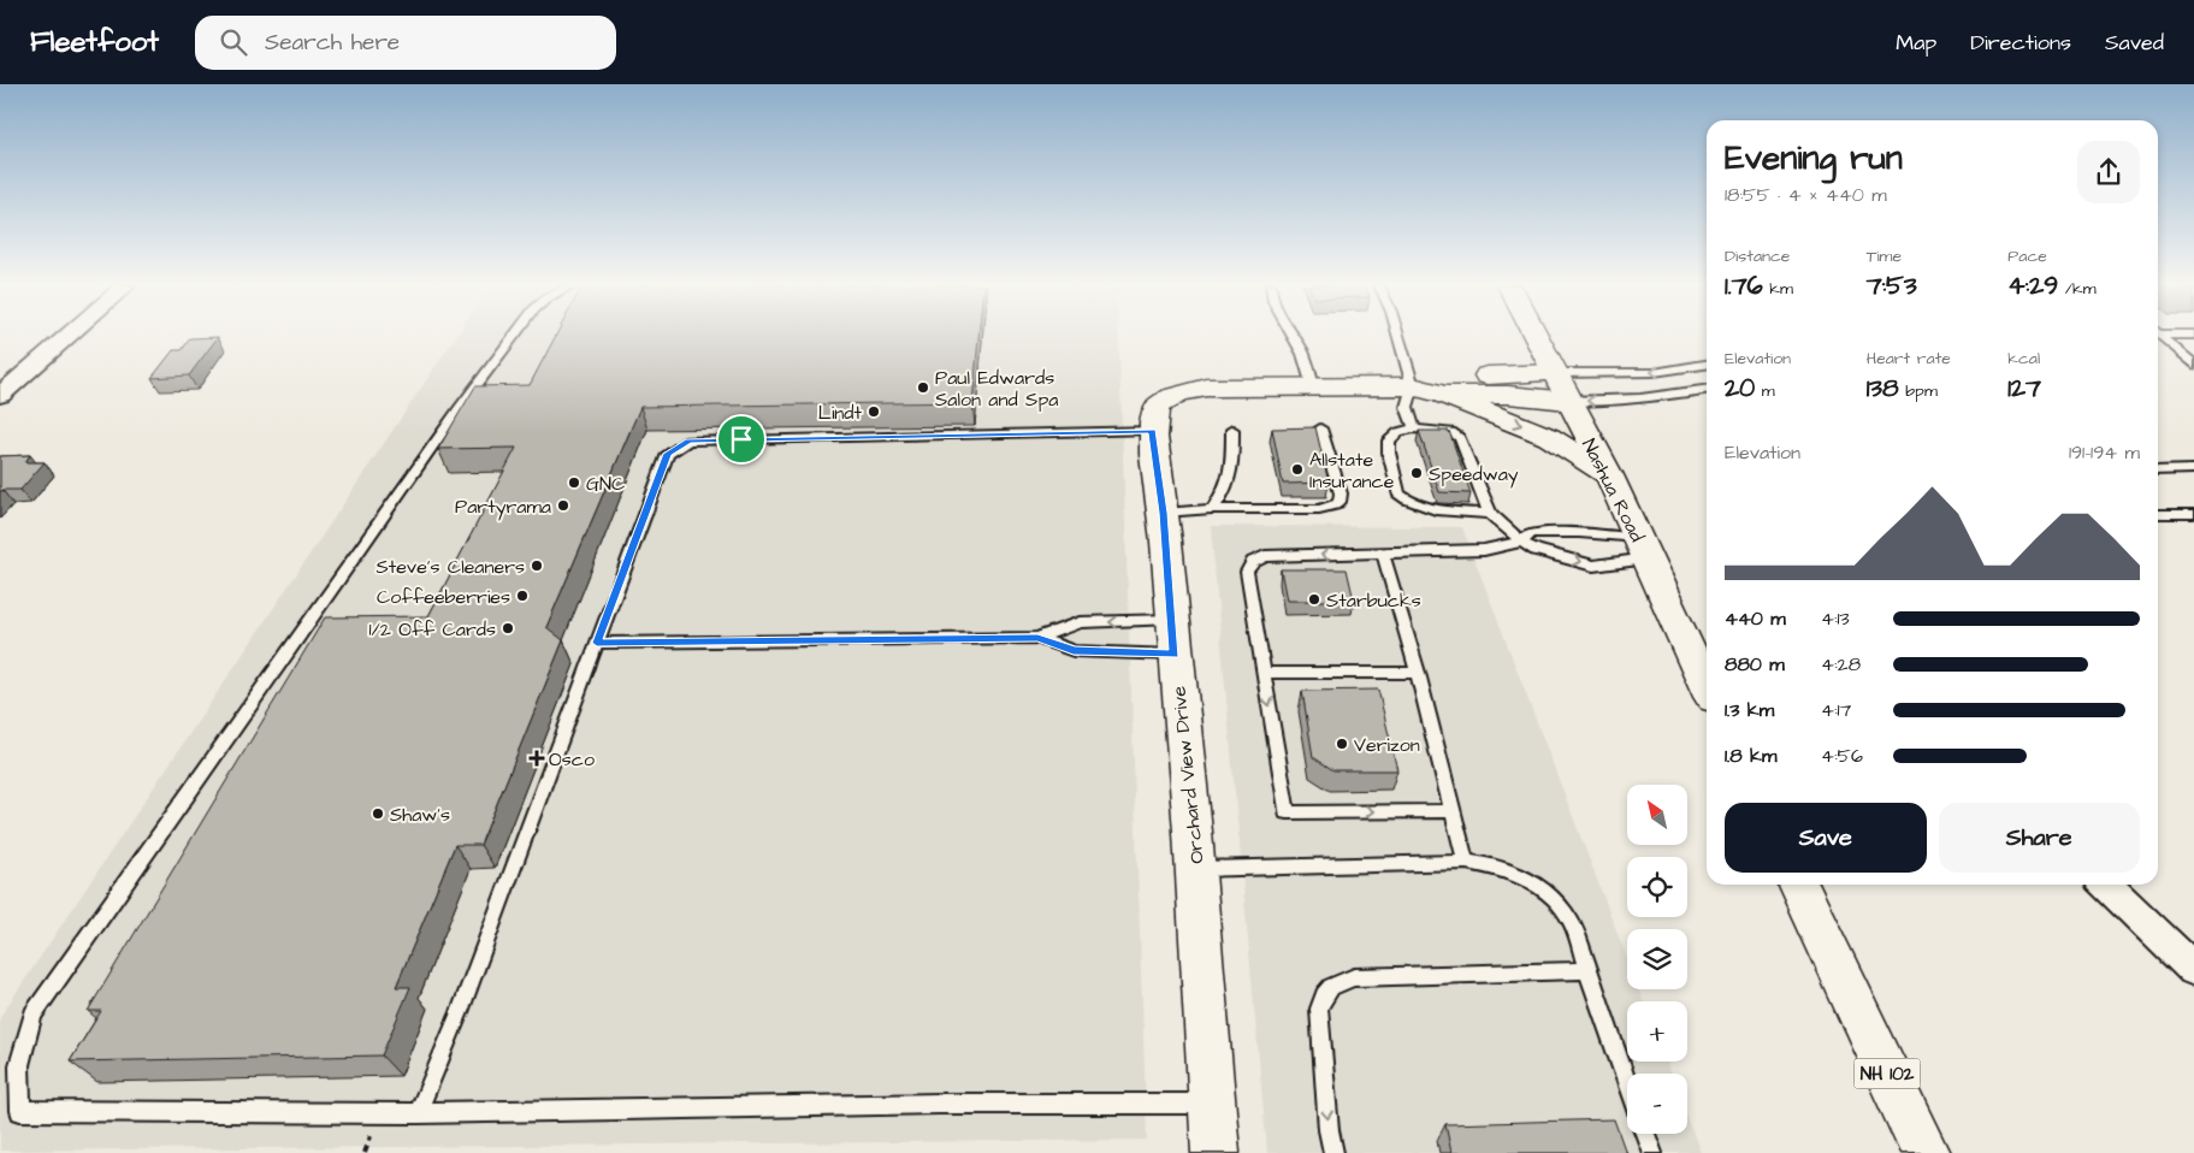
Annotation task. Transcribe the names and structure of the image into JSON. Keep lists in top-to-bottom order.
{
  "streets": {
    "street": ["Nashua Road", "Orchard View Drive", "NH 102"]
  },
  "crossings": [
    ["Nashua Road", "Orchard View Drive"]
  ],
  "places": {
    "other": [
      "Paul Edwards Salon and Spa",
      "Lindt",
      "Allstate Insurance",
      "Speedway",
      "GNC",
      "Partyrama",
      "Steve's Cleaners",
      "Coffeeberries",
      "Starbucks",
      "1/2 Off Cards",
      "Verizon",
      "Shaw's"
    ],
    "health": ["Osco"]
  },
  "north": "top left",
  "page": {
    "header": "Fleetfoot",
    "search": "Search here",
    "nav": ["Map", "Directions", "Saved"],
    "heading": ["Evening run", "18:55 · 4 × 440 m"],
    "stats": [
      ["Distance", "1.76 km"],
      ["Time", "7:53"],
      ["Pace", "4:29 /km"],
      ["Elevation", "20 m"],
      ["Heart rate", "138 bpm"],
      ["kcal", "127"]
    ],
    "chart": ["Elevation", "191–194 m"],
    "list": [
      {
        "name": "440 m",
        "note": "4:13"
      },
      {
        "name": "880 m",
        "note": "4:28"
      },
      {
        "name": "1.3 km",
        "note": "4:17"
      },
      {
        "name": "1.8 km",
        "note": "4:56"
      }
    ],
    "map_buttons": ["+", "−"],
    "buttons": ["Save", "Share"]
  }
}
